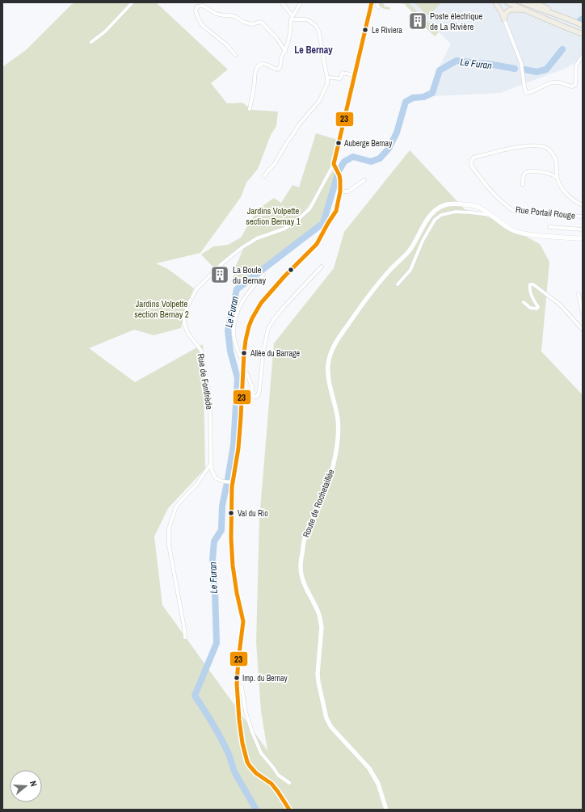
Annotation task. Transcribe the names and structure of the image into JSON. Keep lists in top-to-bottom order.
{
  "streets": {
    "main road": ["Route de Rochetaillée"],
    "street": ["Rue Portail Rouge", "Rue de Fontfrède"]
  },
  "districts": ["Le Bernay"],
  "water": ["Le Furan"],
  "parks": ["Jardins Volpette section Bernay 1", "Jardins Volpette section Bernay 2"],
  "places": {
    "building": ["Poste électrique de La Rivière", "La Boule du Bernay"],
    "other": [
      "Le Riviera",
      "Auberge Bernay",
      "Allée du Barrage",
      "Val du Rio",
      "Imp. du Bernay"
    ]
  },
  "lines": ["transit line 23"],
  "north": "right"
}
